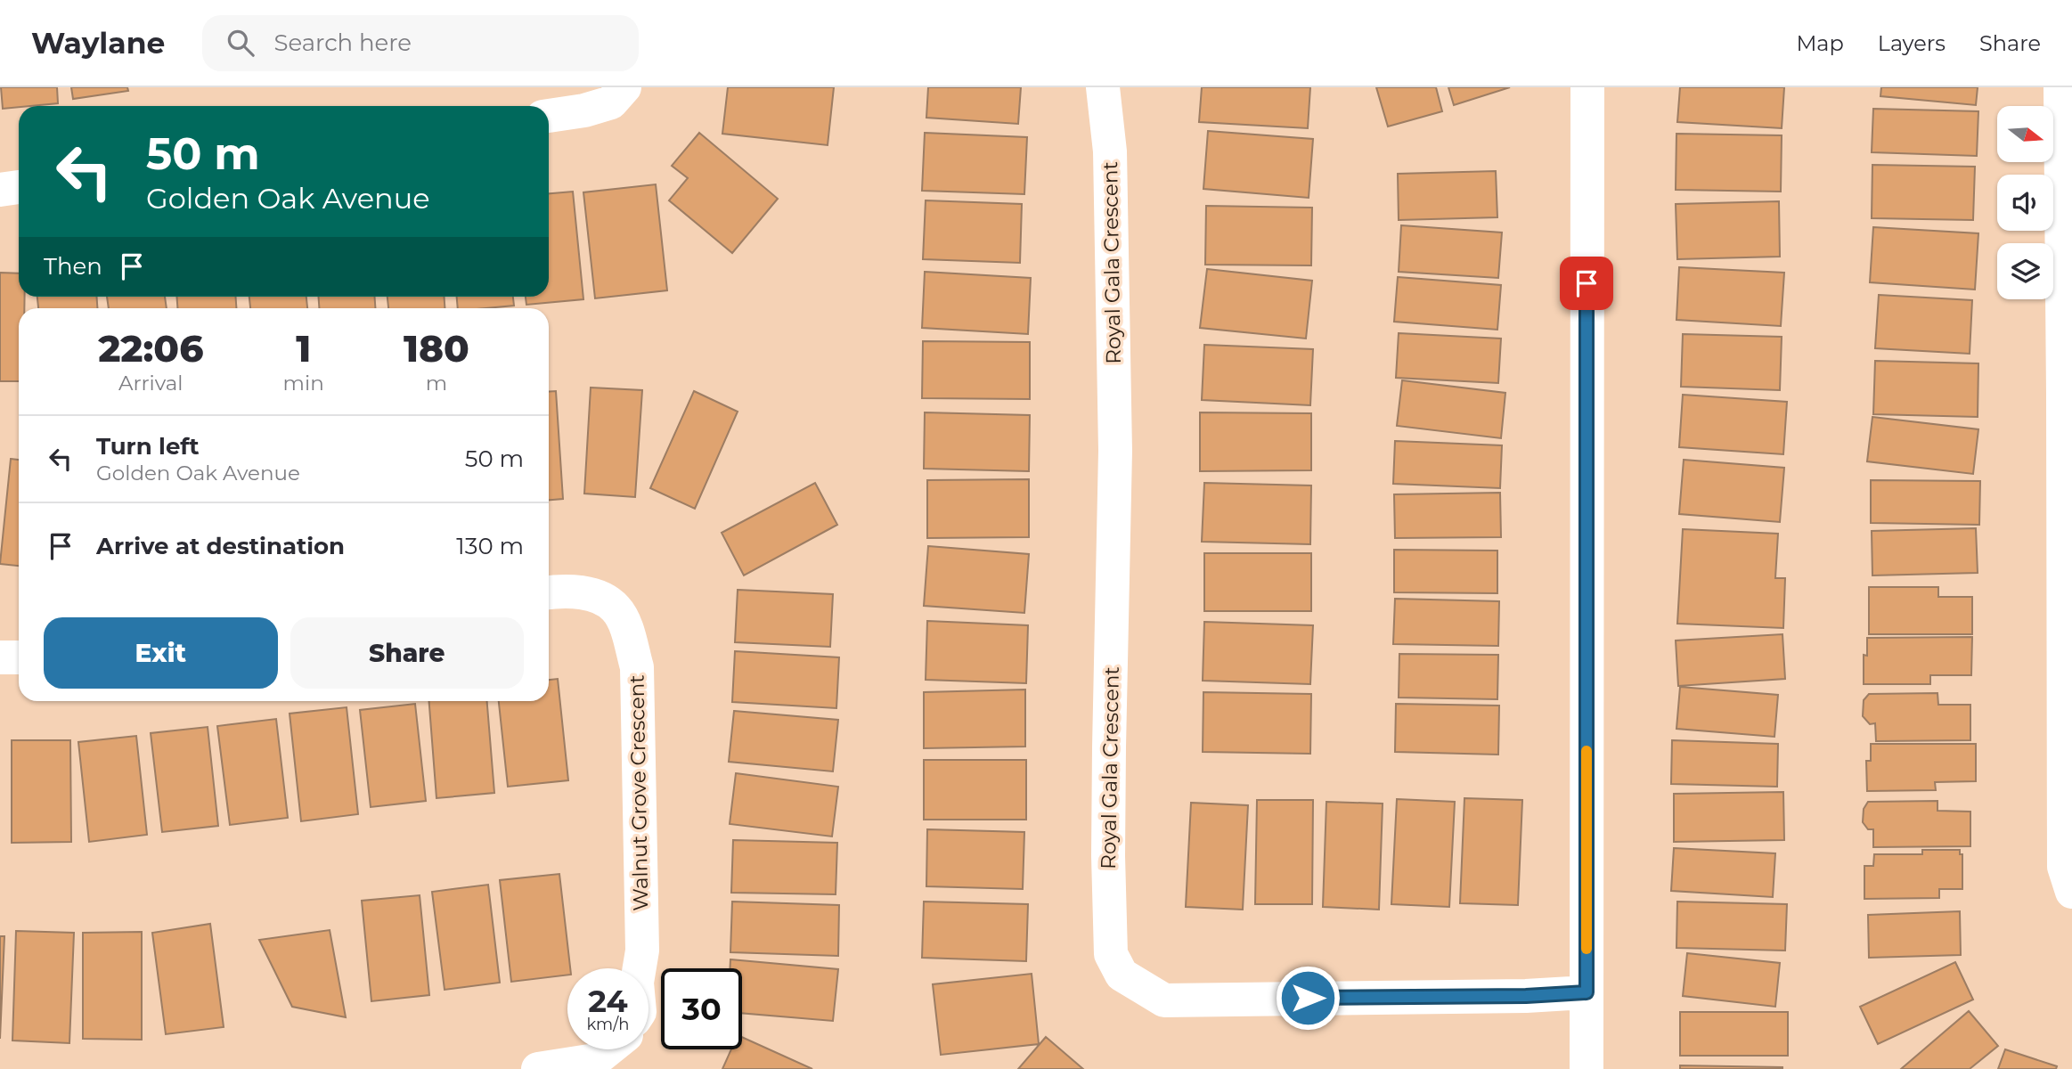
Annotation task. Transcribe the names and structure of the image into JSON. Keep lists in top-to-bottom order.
{
  "streets": {
    "street": ["Royal Gala Crescent", "Walnut Grove Crescent"]
  },
  "north": "right",
  "page": {
    "header": "Waylane",
    "search": "Search here",
    "nav": ["Map", "Layers", "Share"],
    "turn": ["50 m", "Golden Oak Avenue"],
    "then": "Then",
    "eta": [
      "22:06",
      "Arrival",
      "1",
      "min",
      "180",
      "m"
    ],
    "list": [
      {
        "name": "Turn left",
        "note": "Golden Oak Avenue",
        "value": "50 m"
      },
      {
        "name": "Arrive at destination",
        "value": "130 m"
      }
    ],
    "buttons": ["Exit", "Share"],
    "speed": "24 km/h",
    "limit": "30"
  }
}
